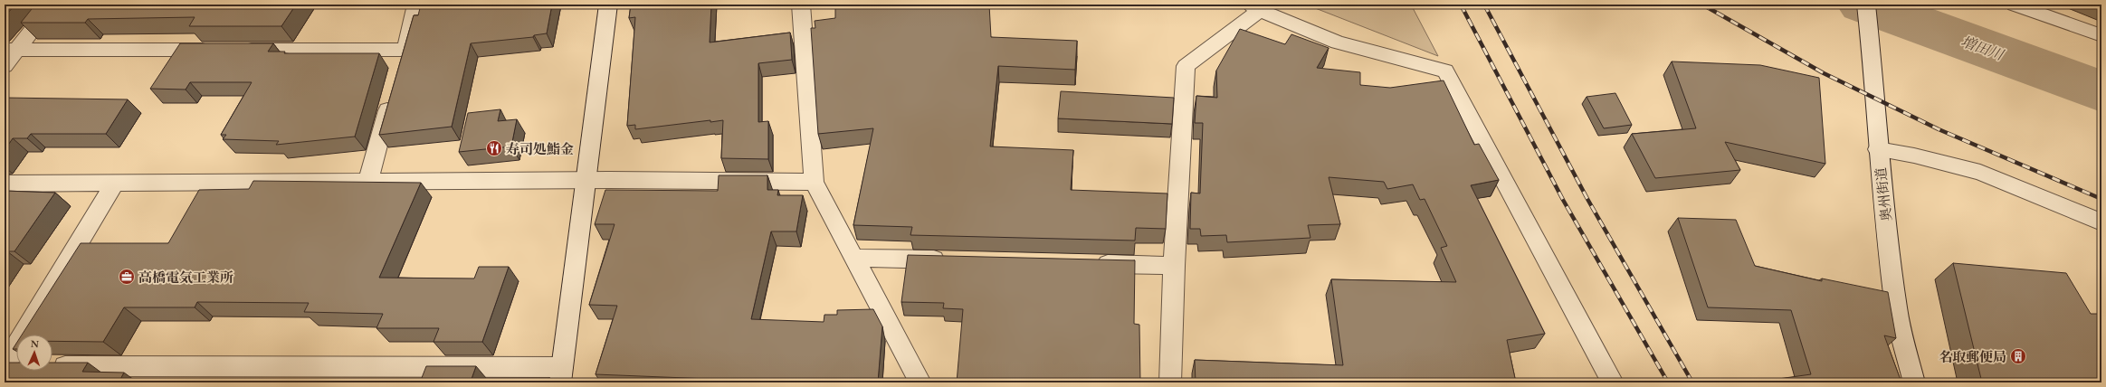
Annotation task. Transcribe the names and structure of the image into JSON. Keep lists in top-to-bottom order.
{
  "streets": {
    "street": ["奥州街道"]
  },
  "water": ["増田川"],
  "places": {
    "restaurant": ["寿司処鮨金"],
    "office": ["高橋電気工業所"],
    "building": ["名取郵便局"]
  },
  "north": "top"
}
